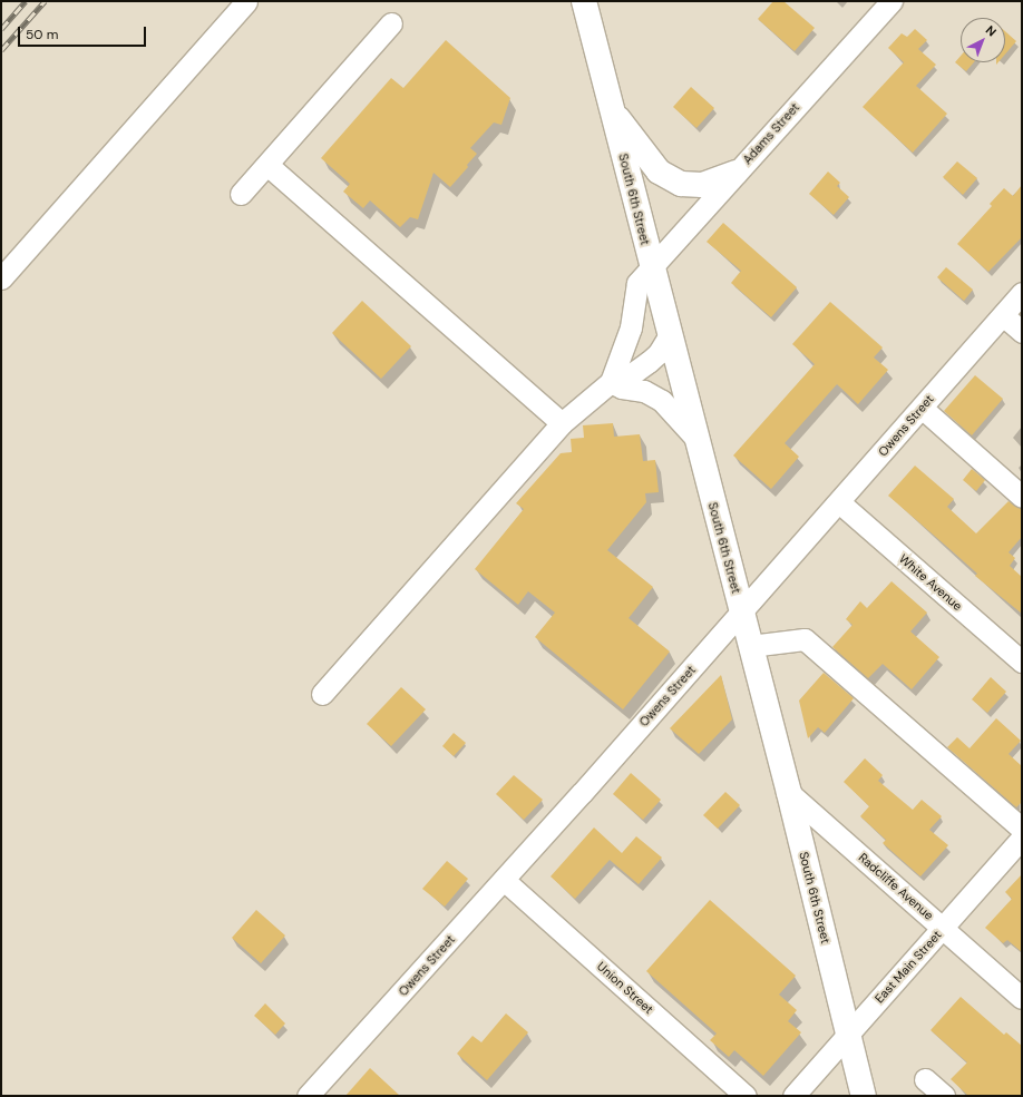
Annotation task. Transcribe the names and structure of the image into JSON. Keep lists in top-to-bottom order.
{
  "streets": {
    "main road": ["South 6th Street"],
    "street": [
      "Adams Street",
      "Owens Street",
      "White Avenue",
      "Radcliffe Avenue",
      "East Main Street",
      "Union Street"
    ]
  },
  "crossings": [
    ["Adams Street", "South 6th Street"],
    ["South 6th Street", "Owens Street"],
    ["South 6th Street", "Radcliffe Avenue"],
    ["South 6th Street", "East Main Street"],
    ["Owens Street", "White Avenue"],
    ["Owens Street", "Union Street"],
    ["Radcliffe Avenue", "East Main Street"]
  ],
  "scale_bar": "50 m",
  "north": "top right"
}
